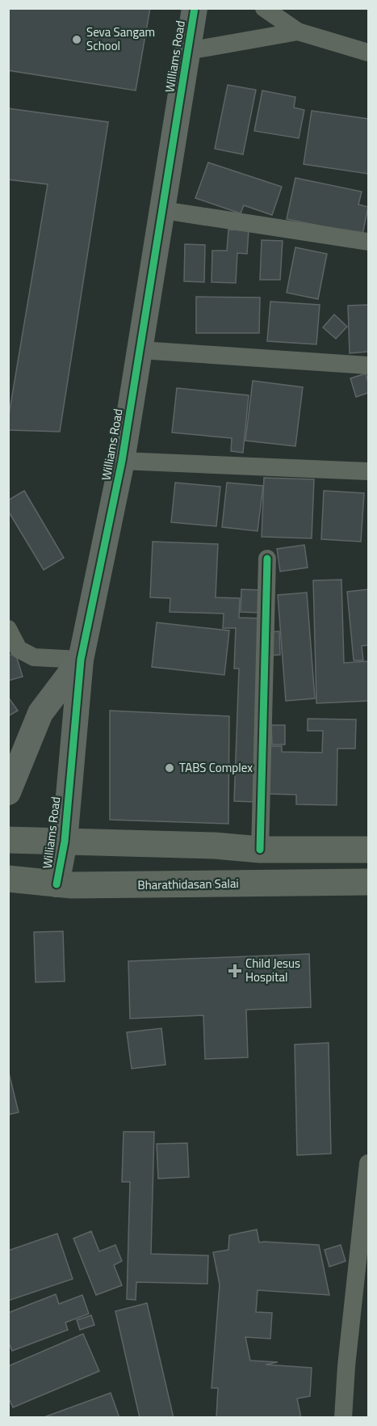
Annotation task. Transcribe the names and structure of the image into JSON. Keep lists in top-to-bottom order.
{
  "streets": {
    "main road": ["Bharathidasan Salai"],
    "street": ["Williams Road"]
  },
  "crossings": [
    ["Williams Road", "Bharathidasan Salai"]
  ],
  "places": {
    "other": ["Seva Sangam School", "TABS Complex"],
    "health": ["Child Jesus Hospital"]
  }
}
